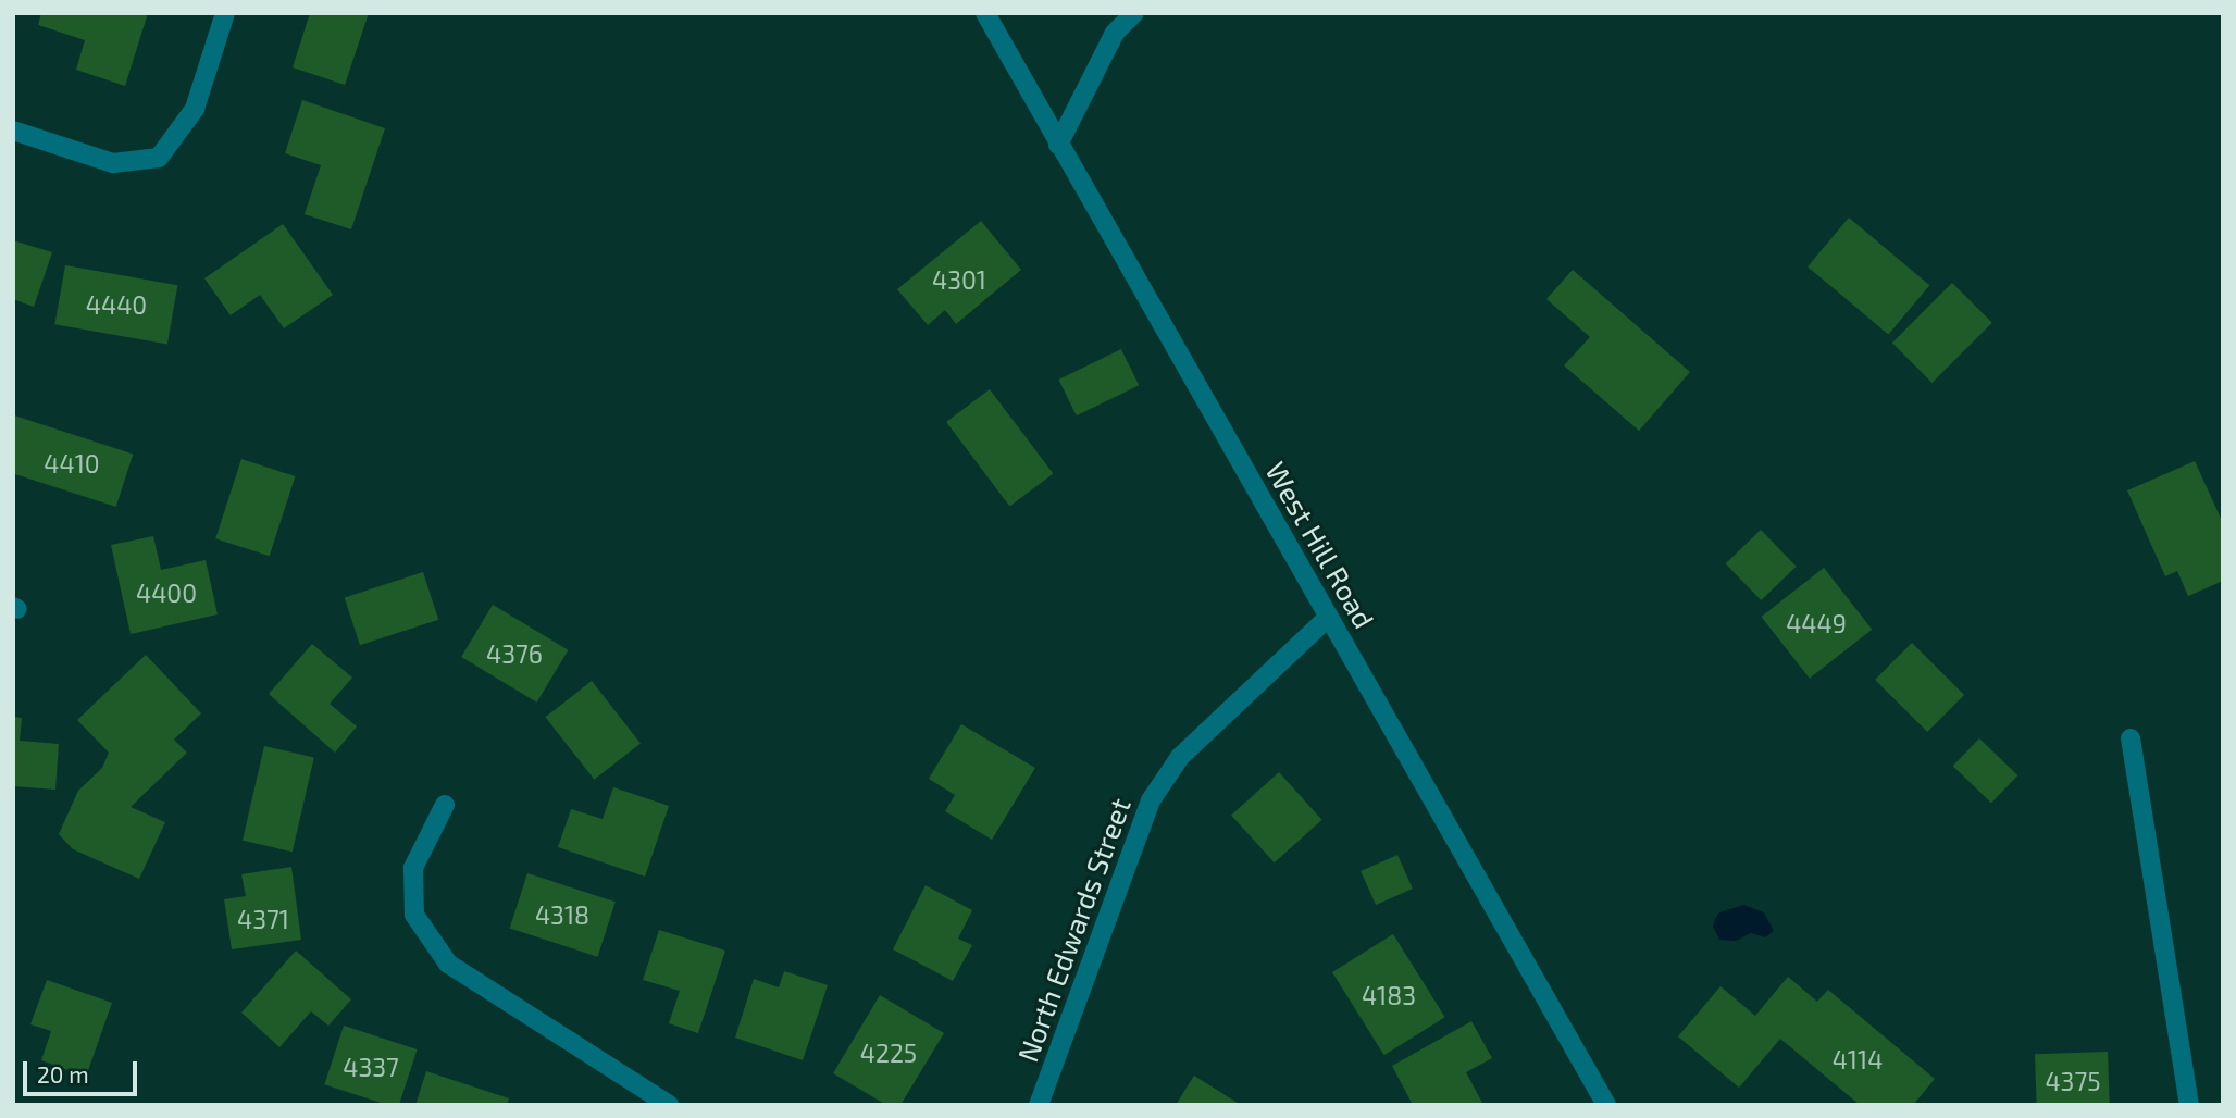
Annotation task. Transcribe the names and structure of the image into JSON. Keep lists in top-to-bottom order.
{
  "streets": {
    "street": ["West Hill Road", "North Edwards Street"]
  },
  "crossings": [
    ["West Hill Road", "North Edwards Street"]
  ],
  "house_numbers": [
    "4301",
    "4440",
    "4410",
    "4400",
    "4449",
    "4376",
    "4318",
    "4371",
    "4183",
    "4225",
    "4114",
    "4337",
    "4375"
  ],
  "scale_bar": "20 m"
}
